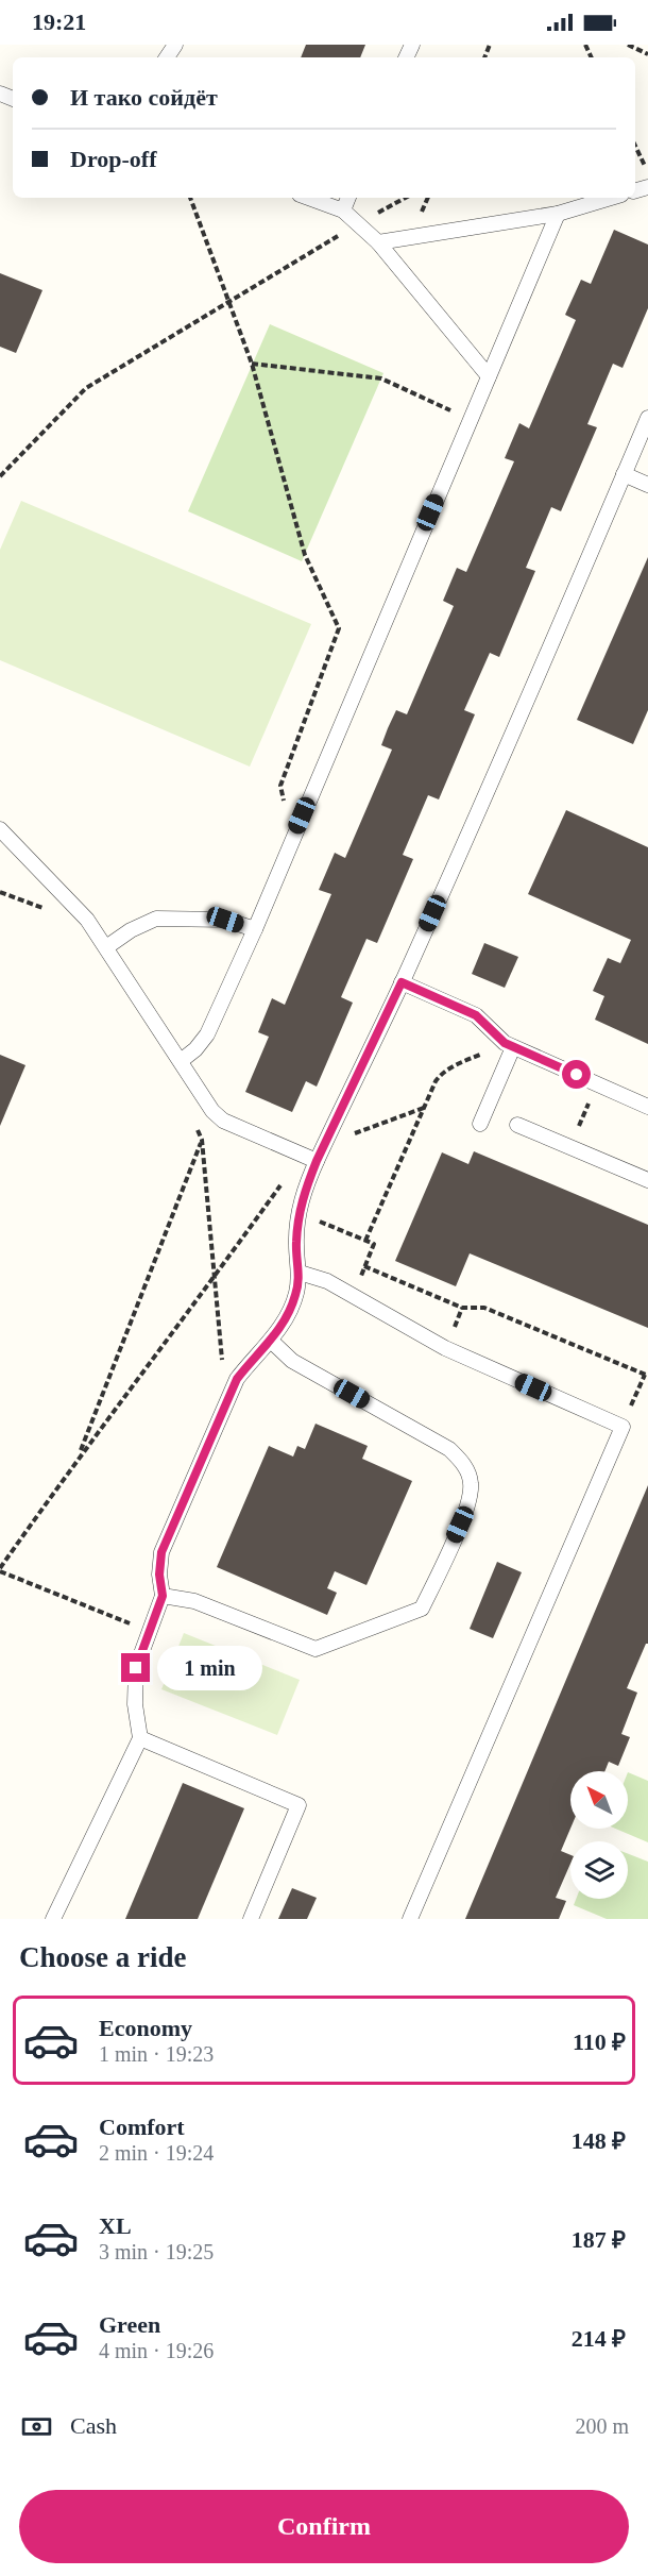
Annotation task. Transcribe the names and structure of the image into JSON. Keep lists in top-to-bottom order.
{
  "north": "top left",
  "page": {
    "status": "19:21",
    "banner": ["И тако сойдёт", "Drop-off"],
    "bubble": "1 min",
    "heading": "Choose a ride",
    "list": [
      {
        "name": "Economy",
        "note": "1 min · 19:23",
        "value": "110 ₽"
      },
      {
        "name": "Comfort",
        "note": "2 min · 19:24",
        "value": "148 ₽"
      },
      {
        "name": "XL",
        "note": "3 min · 19:25",
        "value": "187 ₽"
      },
      {
        "name": "Green",
        "note": "4 min · 19:26",
        "value": "214 ₽"
      }
    ],
    "pay": ["Cash", "200 m"],
    "buttons": "Confirm"
  }
}
